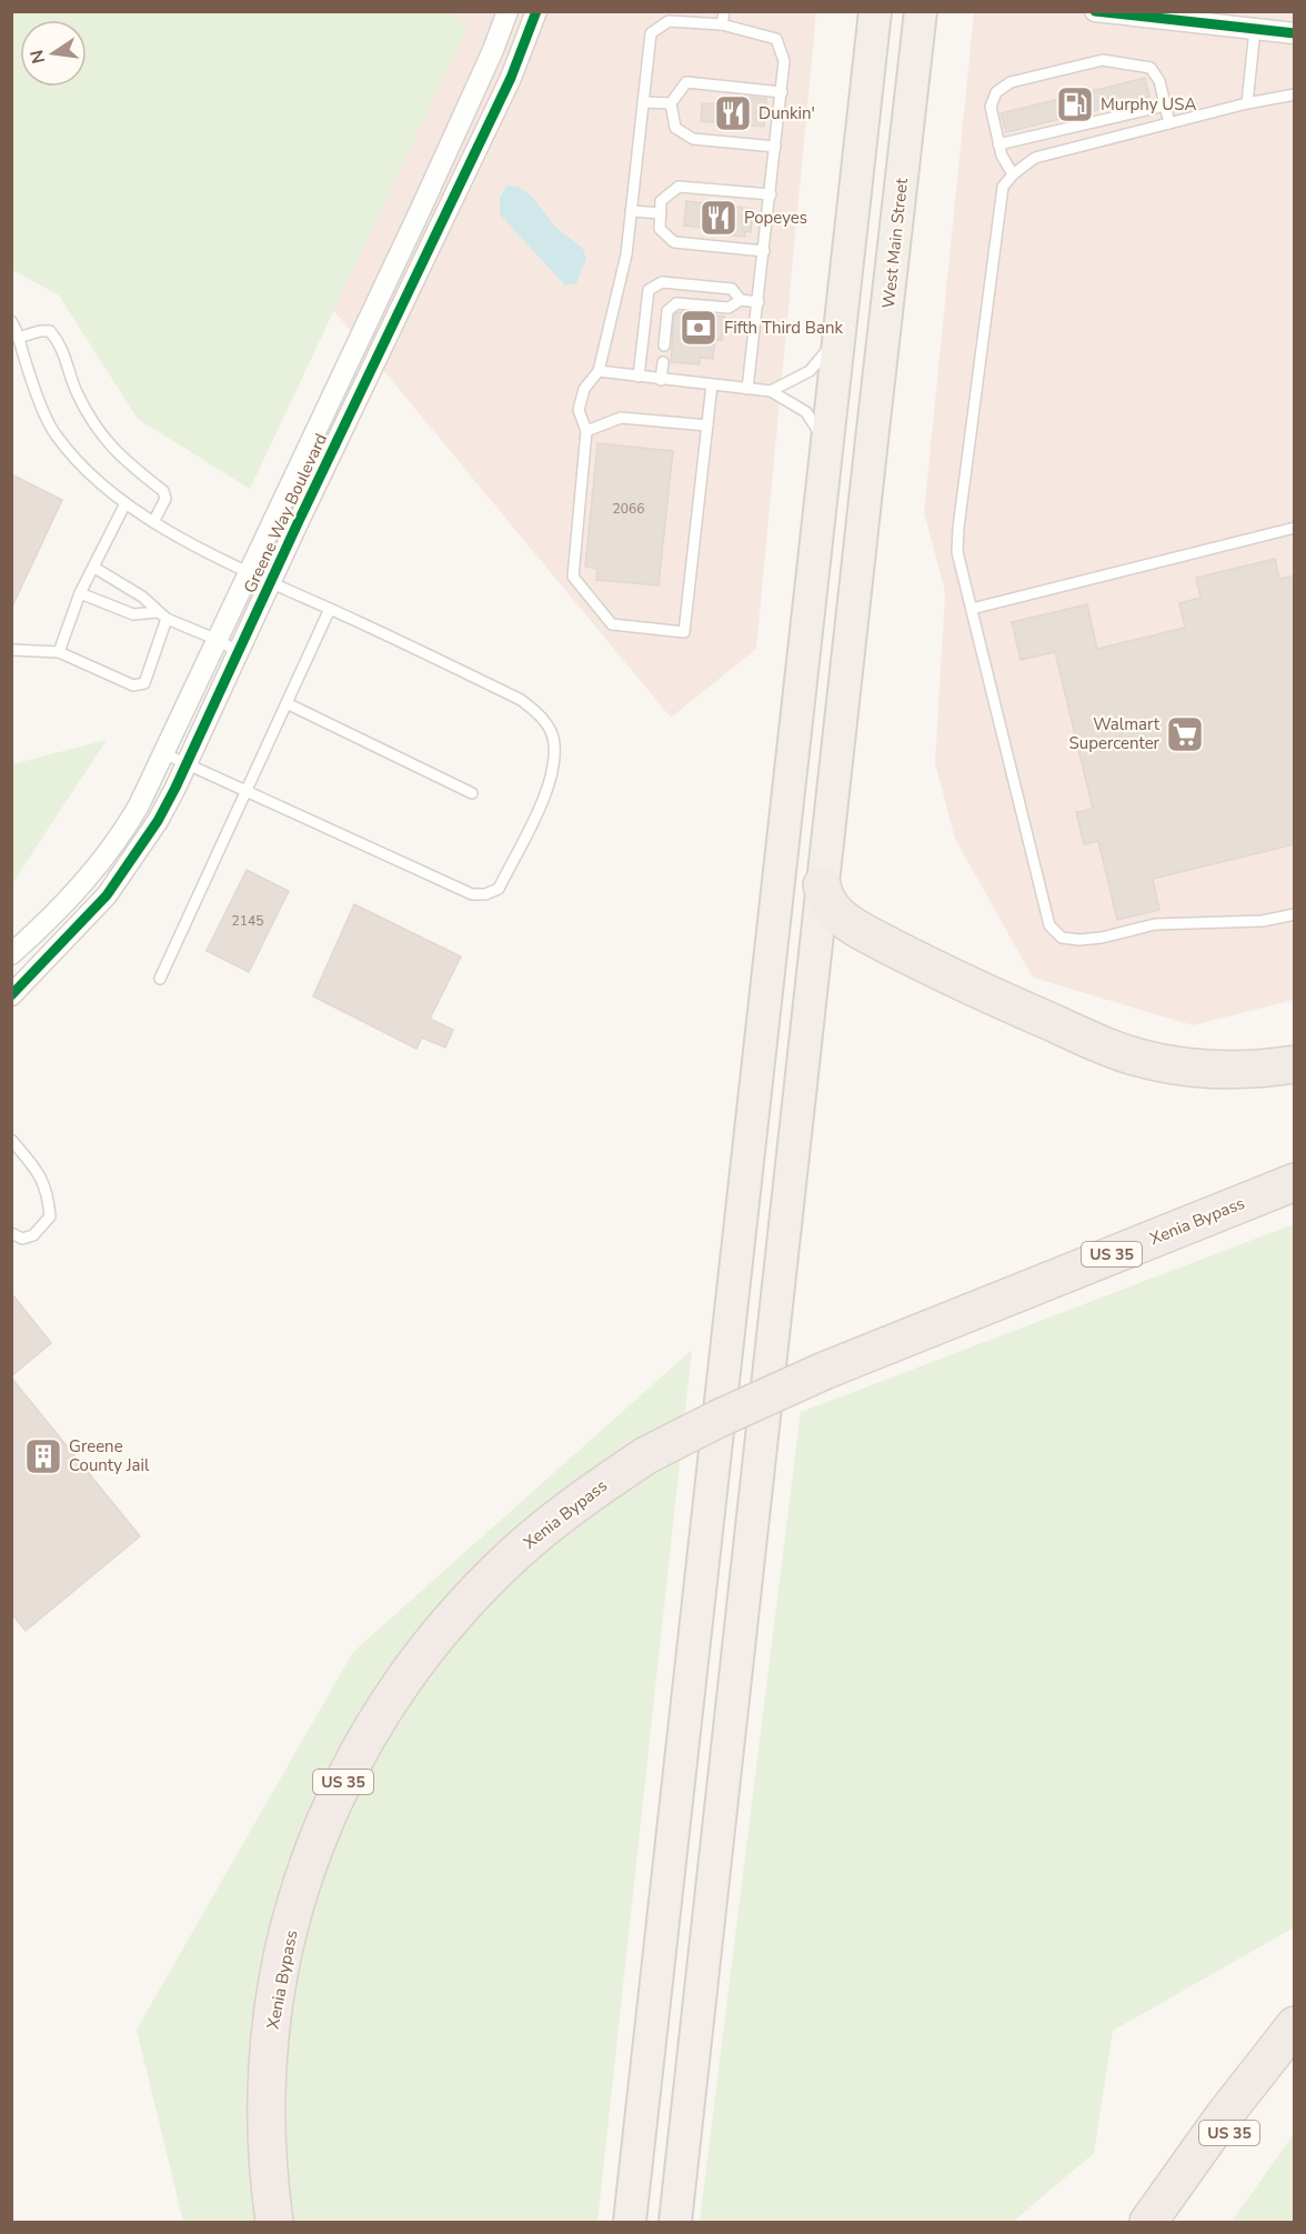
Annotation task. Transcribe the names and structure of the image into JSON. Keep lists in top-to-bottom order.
{
  "streets": {
    "highway": ["Xenia Bypass", "US 35"],
    "main road": ["West Main Street"],
    "street": ["Greene Way Boulevard"]
  },
  "places": {
    "fuel station": ["Murphy USA"],
    "restaurant": ["Dunkin'", "Popeyes"],
    "bank": ["Fifth Third Bank"],
    "supermarket": ["Walmart Supercenter"],
    "building": ["Greene County Jail"]
  },
  "house_numbers": ["2066", "2145"],
  "north": "left"
}
